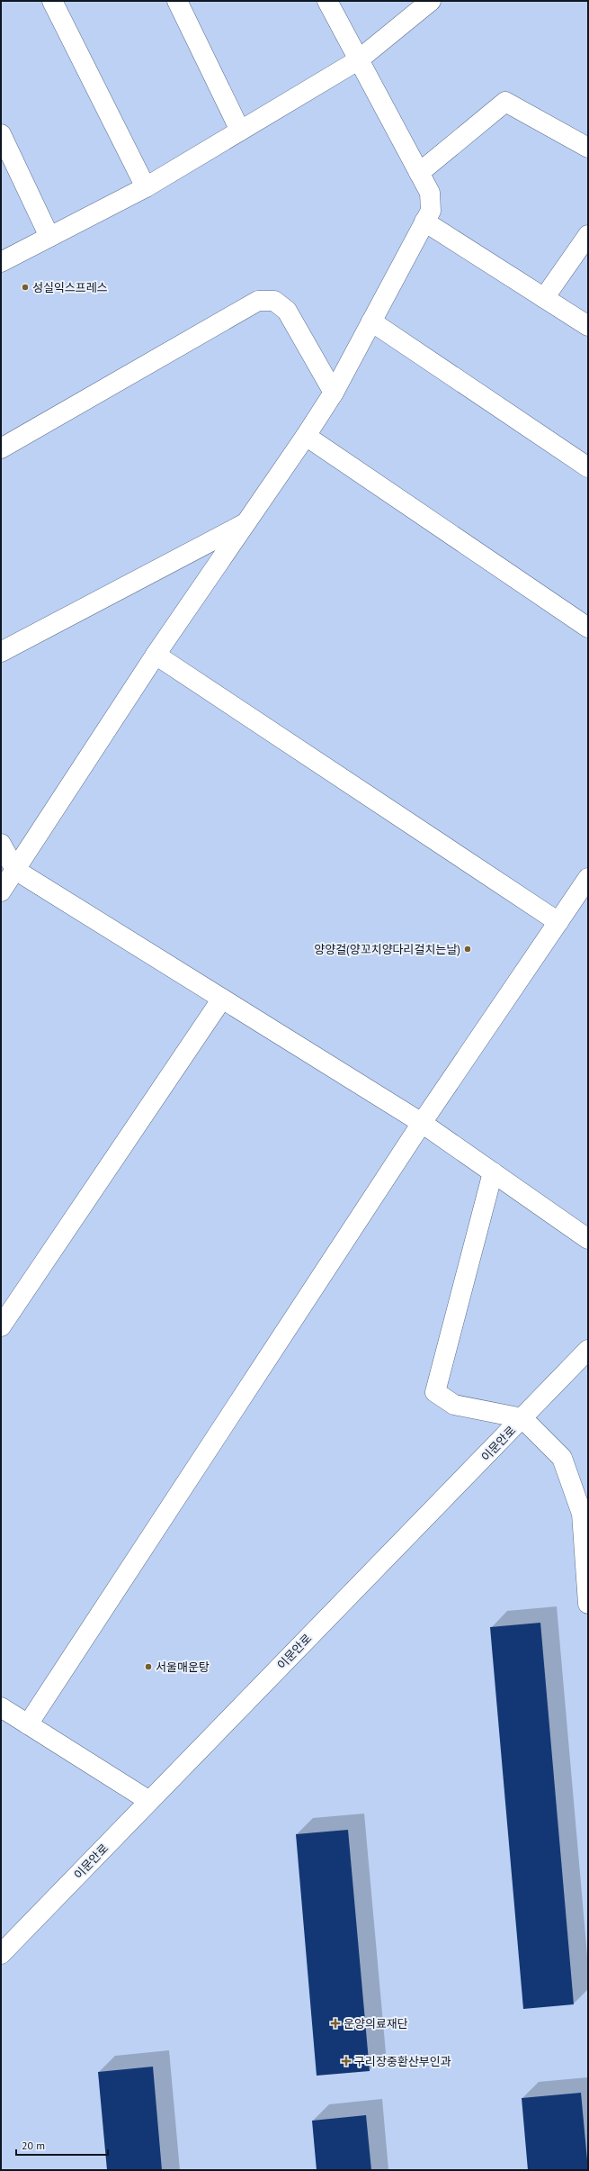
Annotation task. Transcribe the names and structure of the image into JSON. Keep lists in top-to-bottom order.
{
  "streets": {
    "street": ["이문안로"]
  },
  "places": {
    "other": ["성실익스프레스", "양양걸(양꼬치양다리걸치는날)", "서울매운탕"],
    "health": ["운양의료재단", "구리장중환산부인과"]
  },
  "scale_bar": "20 m"
}
